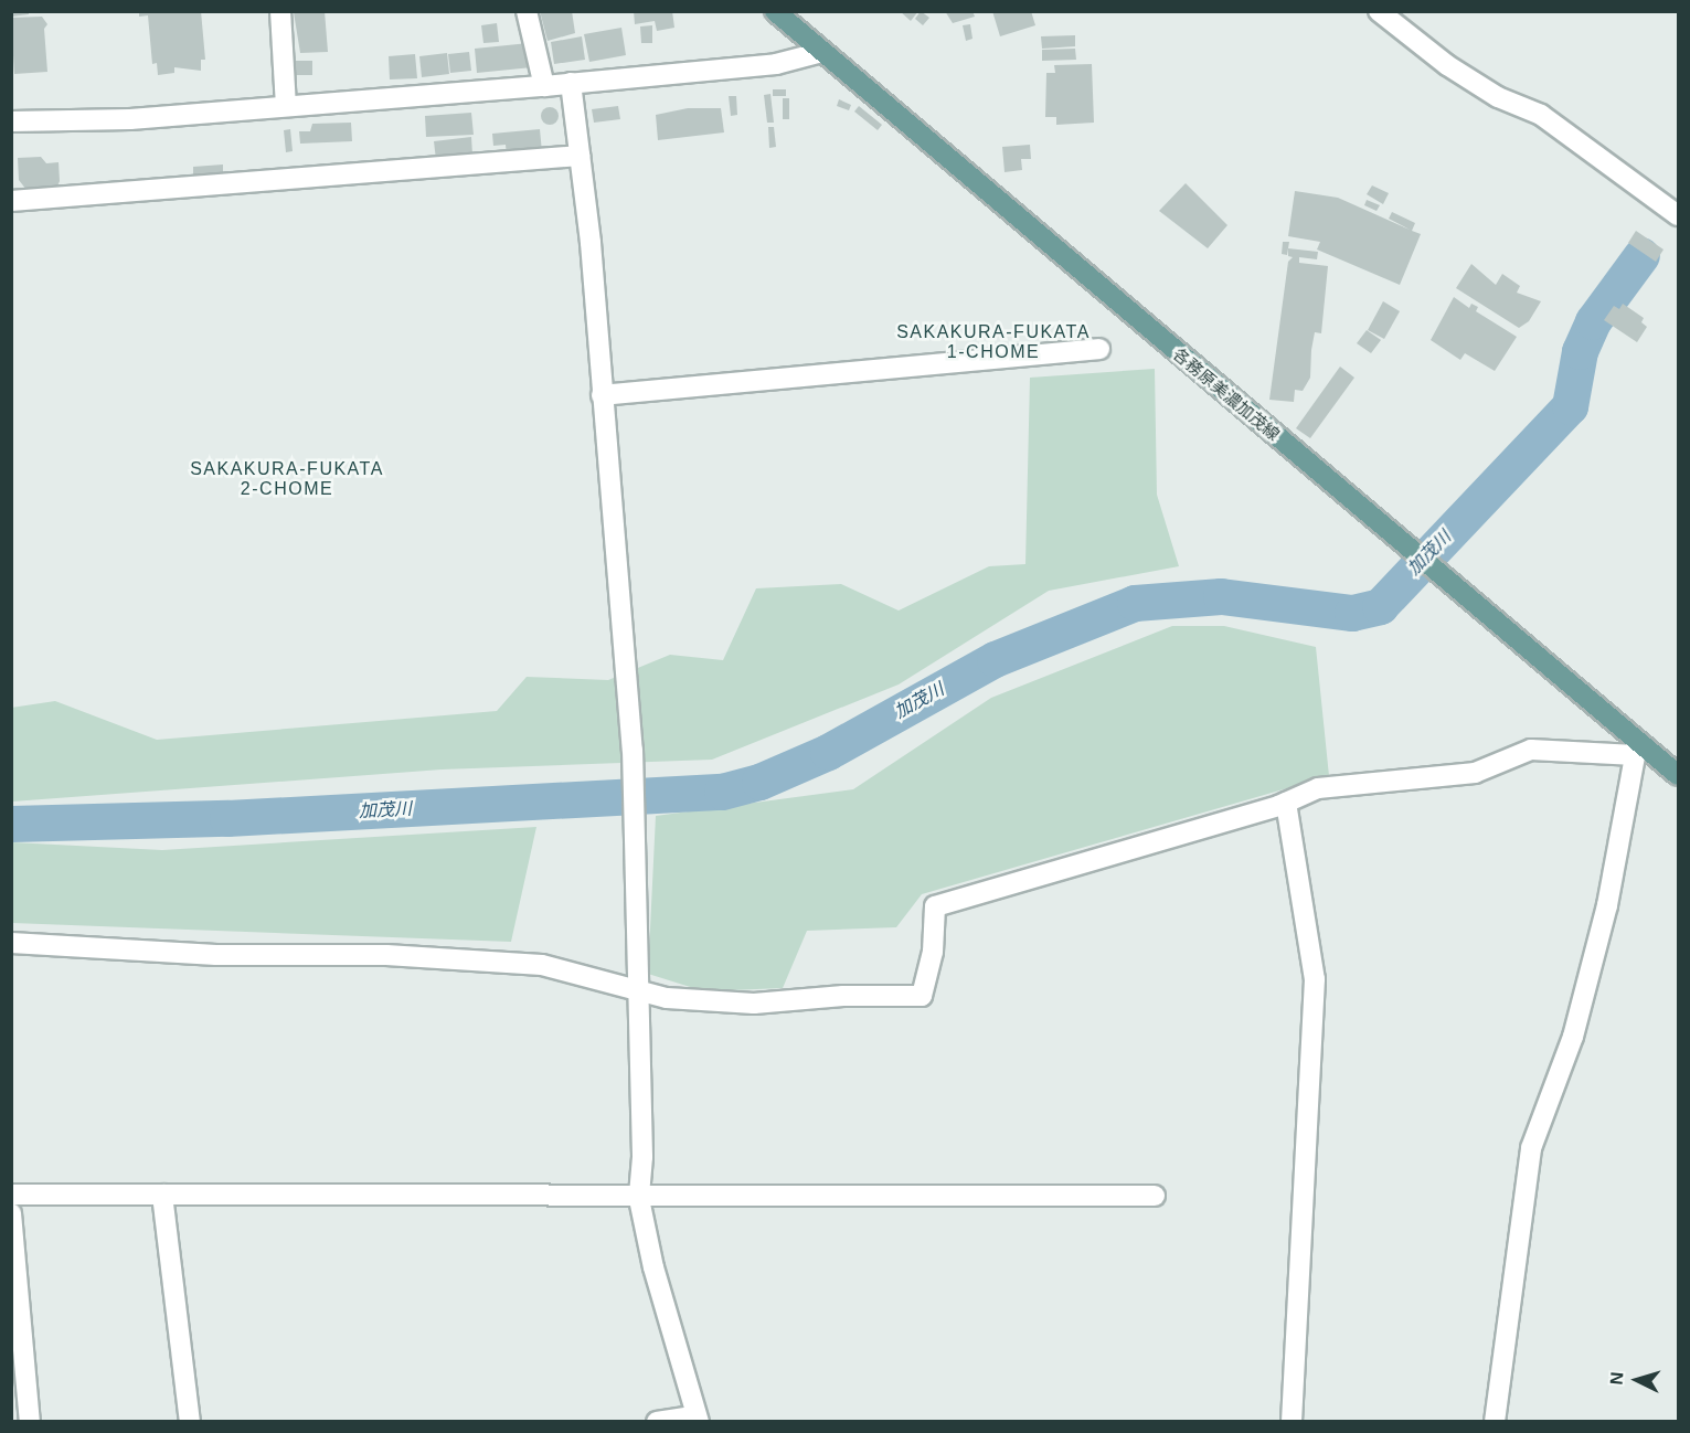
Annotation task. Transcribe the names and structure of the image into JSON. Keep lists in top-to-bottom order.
{
  "streets": {
    "main road": ["各務原美濃加茂線"]
  },
  "districts": ["SAKAKURA-FUKATA 1-CHOME", "SAKAKURA-FUKATA 2-CHOME"],
  "water": ["加茂川"],
  "north": "left"
}
